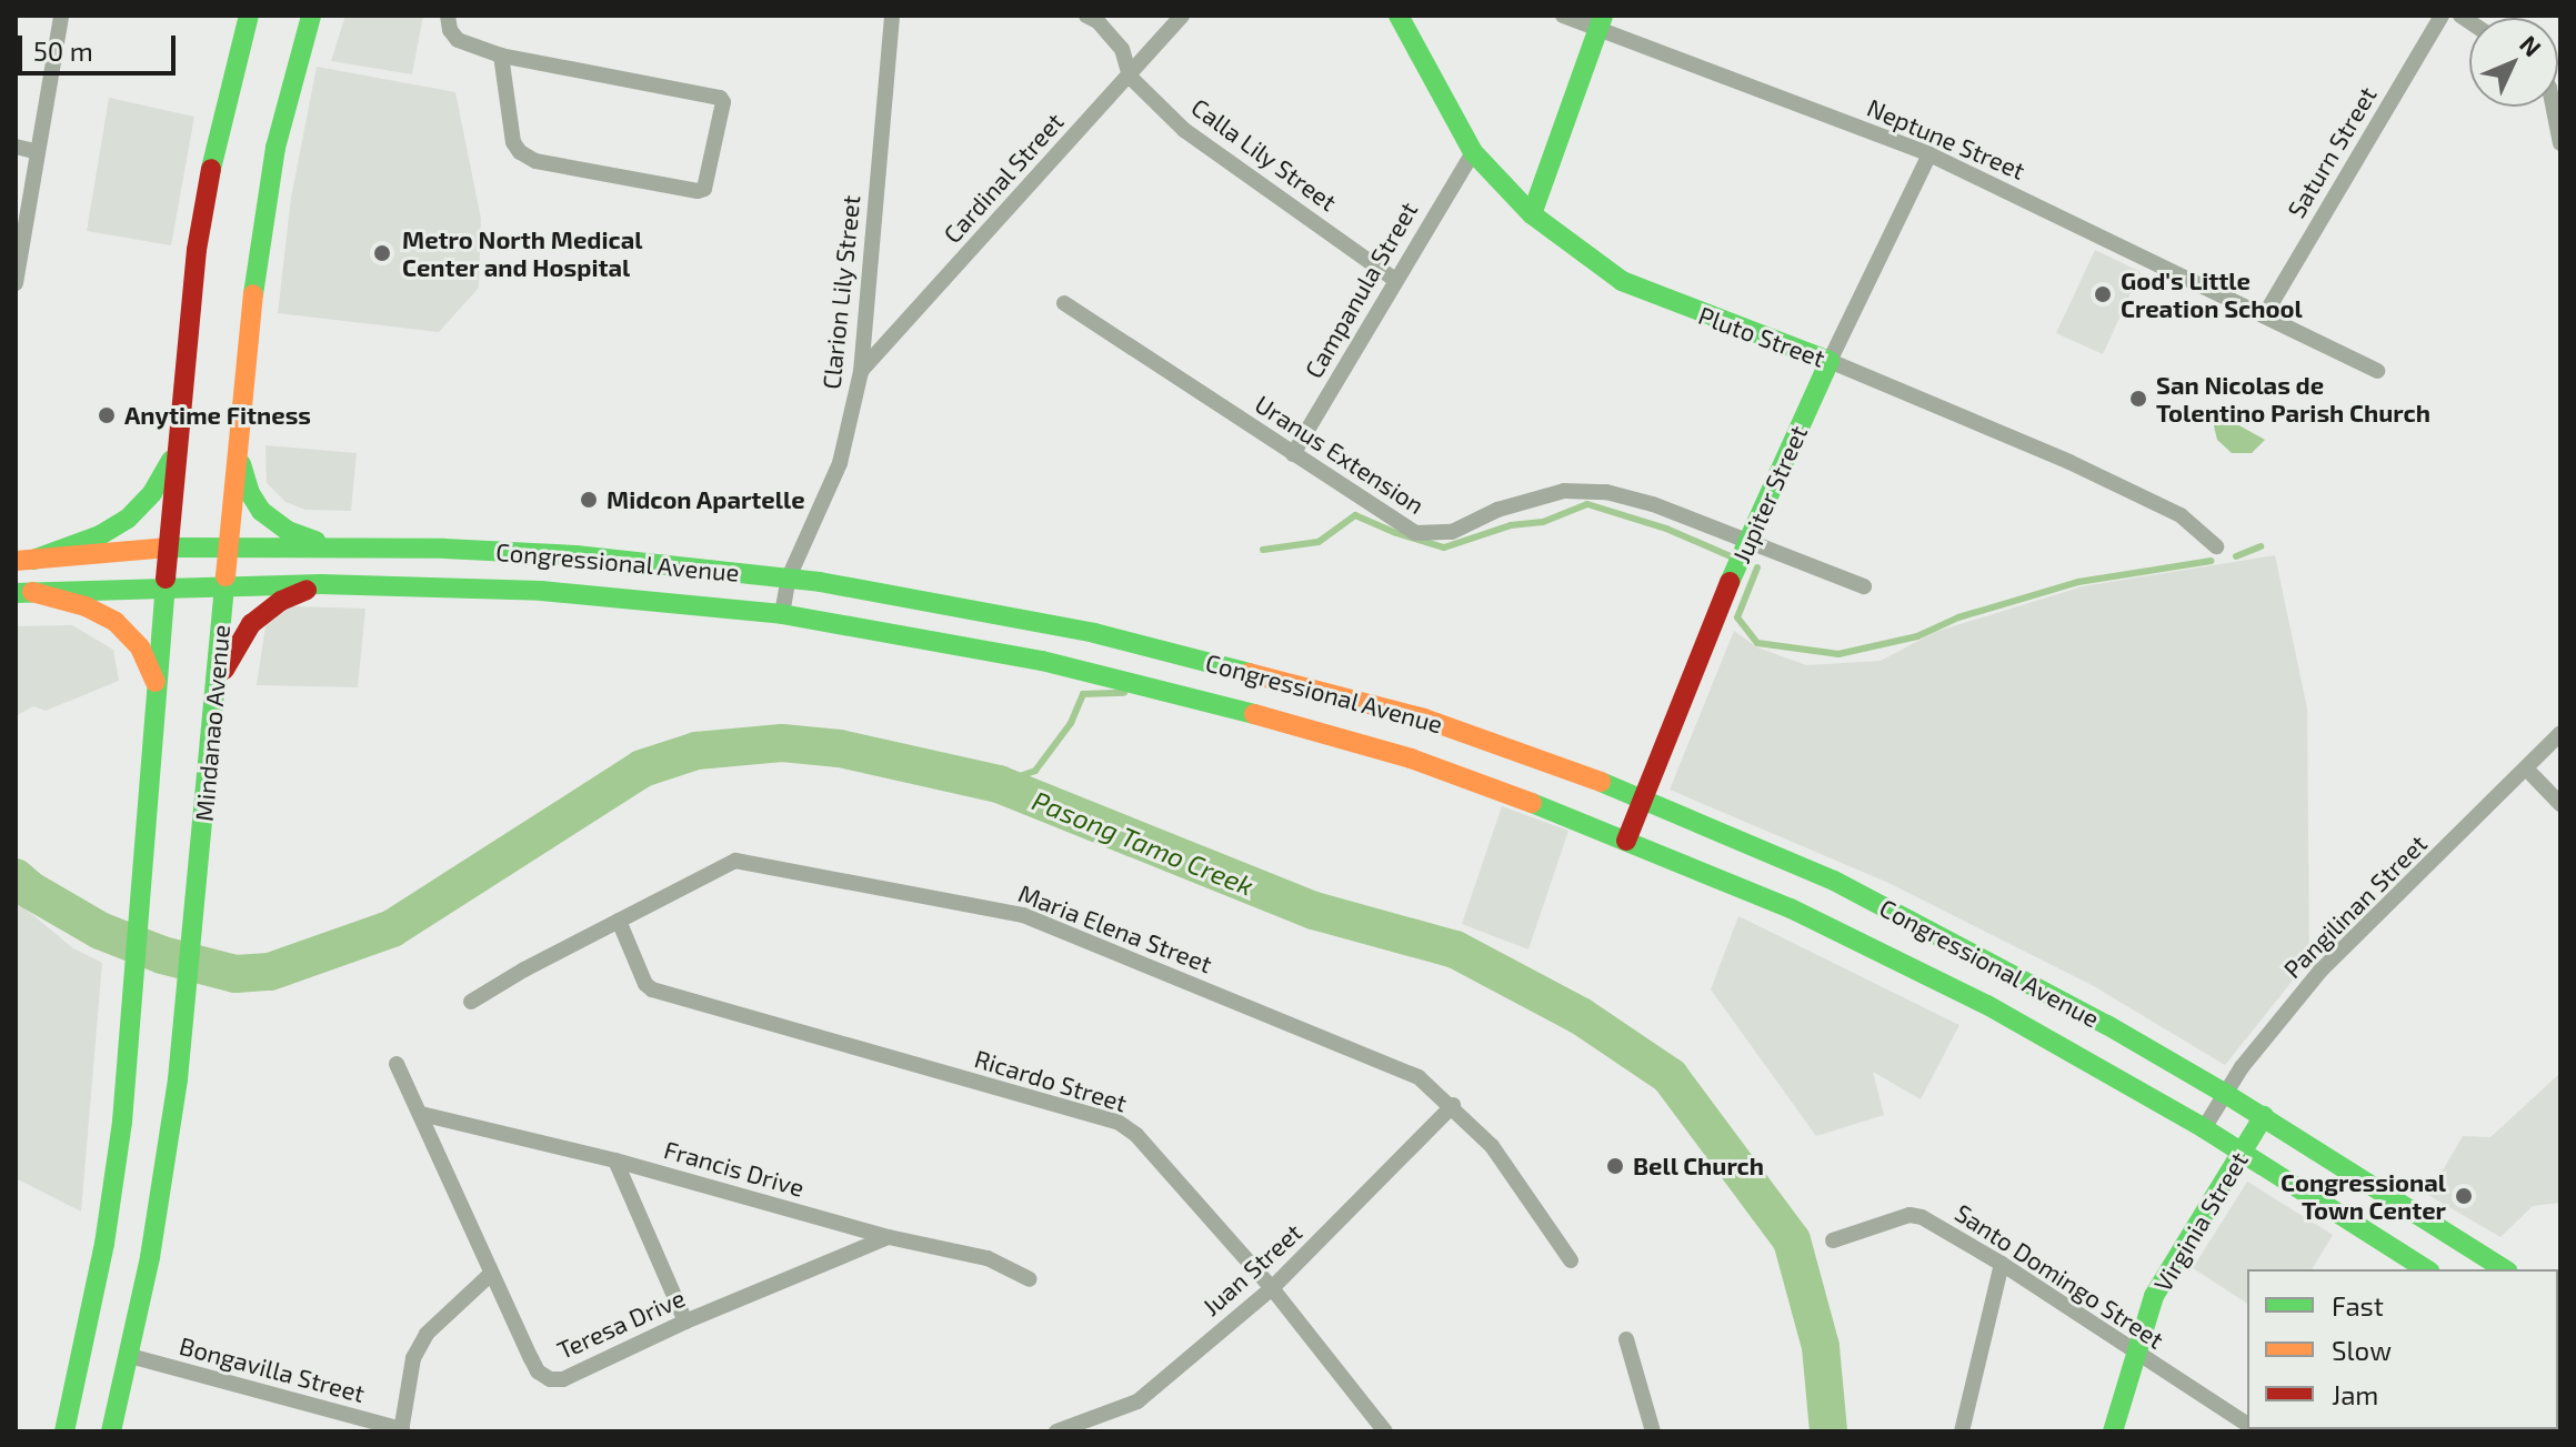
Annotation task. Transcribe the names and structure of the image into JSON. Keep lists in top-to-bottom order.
{
  "streets": {
    "main road": [
      "Pluto Street",
      "Jupiter Street",
      "Congressional Avenue",
      "Mindanao Avenue",
      "Virginia Street"
    ],
    "street": [
      "Neptune Street",
      "Saturn Street",
      "Calla Lily Street",
      "Cardinal Street",
      "Campanula Street",
      "Clarion Lily Street",
      "Uranus Extension",
      "Pangilinan Street",
      "Maria Elena Street",
      "Ricardo Street",
      "Francis Drive",
      "Juan Street",
      "Santo Domingo Street",
      "Teresa Drive",
      "Bongavilla Street"
    ]
  },
  "crossings": [
    ["Neptune Street", "Saturn Street"],
    ["Neptune Street", "Jupiter Street"],
    ["Calla Lily Street", "Cardinal Street"],
    ["Calla Lily Street", "Campanula Street"],
    ["Cardinal Street", "Clarion Lily Street"],
    ["Campanula Street", "Pluto Street"],
    ["Campanula Street", "Uranus Extension"],
    ["Clarion Lily Street", "Congressional Avenue"],
    ["Pluto Street", "Jupiter Street"],
    ["Uranus Extension", "Jupiter Street"],
    ["Jupiter Street", "Congressional Avenue"],
    ["Congressional Avenue", "Mindanao Avenue"],
    ["Congressional Avenue", "Pangilinan Street"],
    ["Congressional Avenue", "Virginia Street"],
    ["Mindanao Avenue", "Bongavilla Street"],
    ["Maria Elena Street", "Ricardo Street"],
    ["Maria Elena Street", "Juan Street"],
    ["Ricardo Street", "Juan Street"],
    ["Francis Drive", "Teresa Drive"],
    ["Virginia Street", "Santo Domingo Street"]
  ],
  "water": ["Pasong Tamo Creek"],
  "places": [
    "Metro North Medical Center and Hospital",
    "God's Little Creation School",
    "San Nicolas de Tolentino Parish Church",
    "Anytime Fitness",
    "Midcon Apartelle",
    "Bell Church",
    "Congressional Town Center"
  ],
  "legend": ["Fast", "Slow", "Jam"],
  "scale_bar": "50 m",
  "north": "top right"
}
